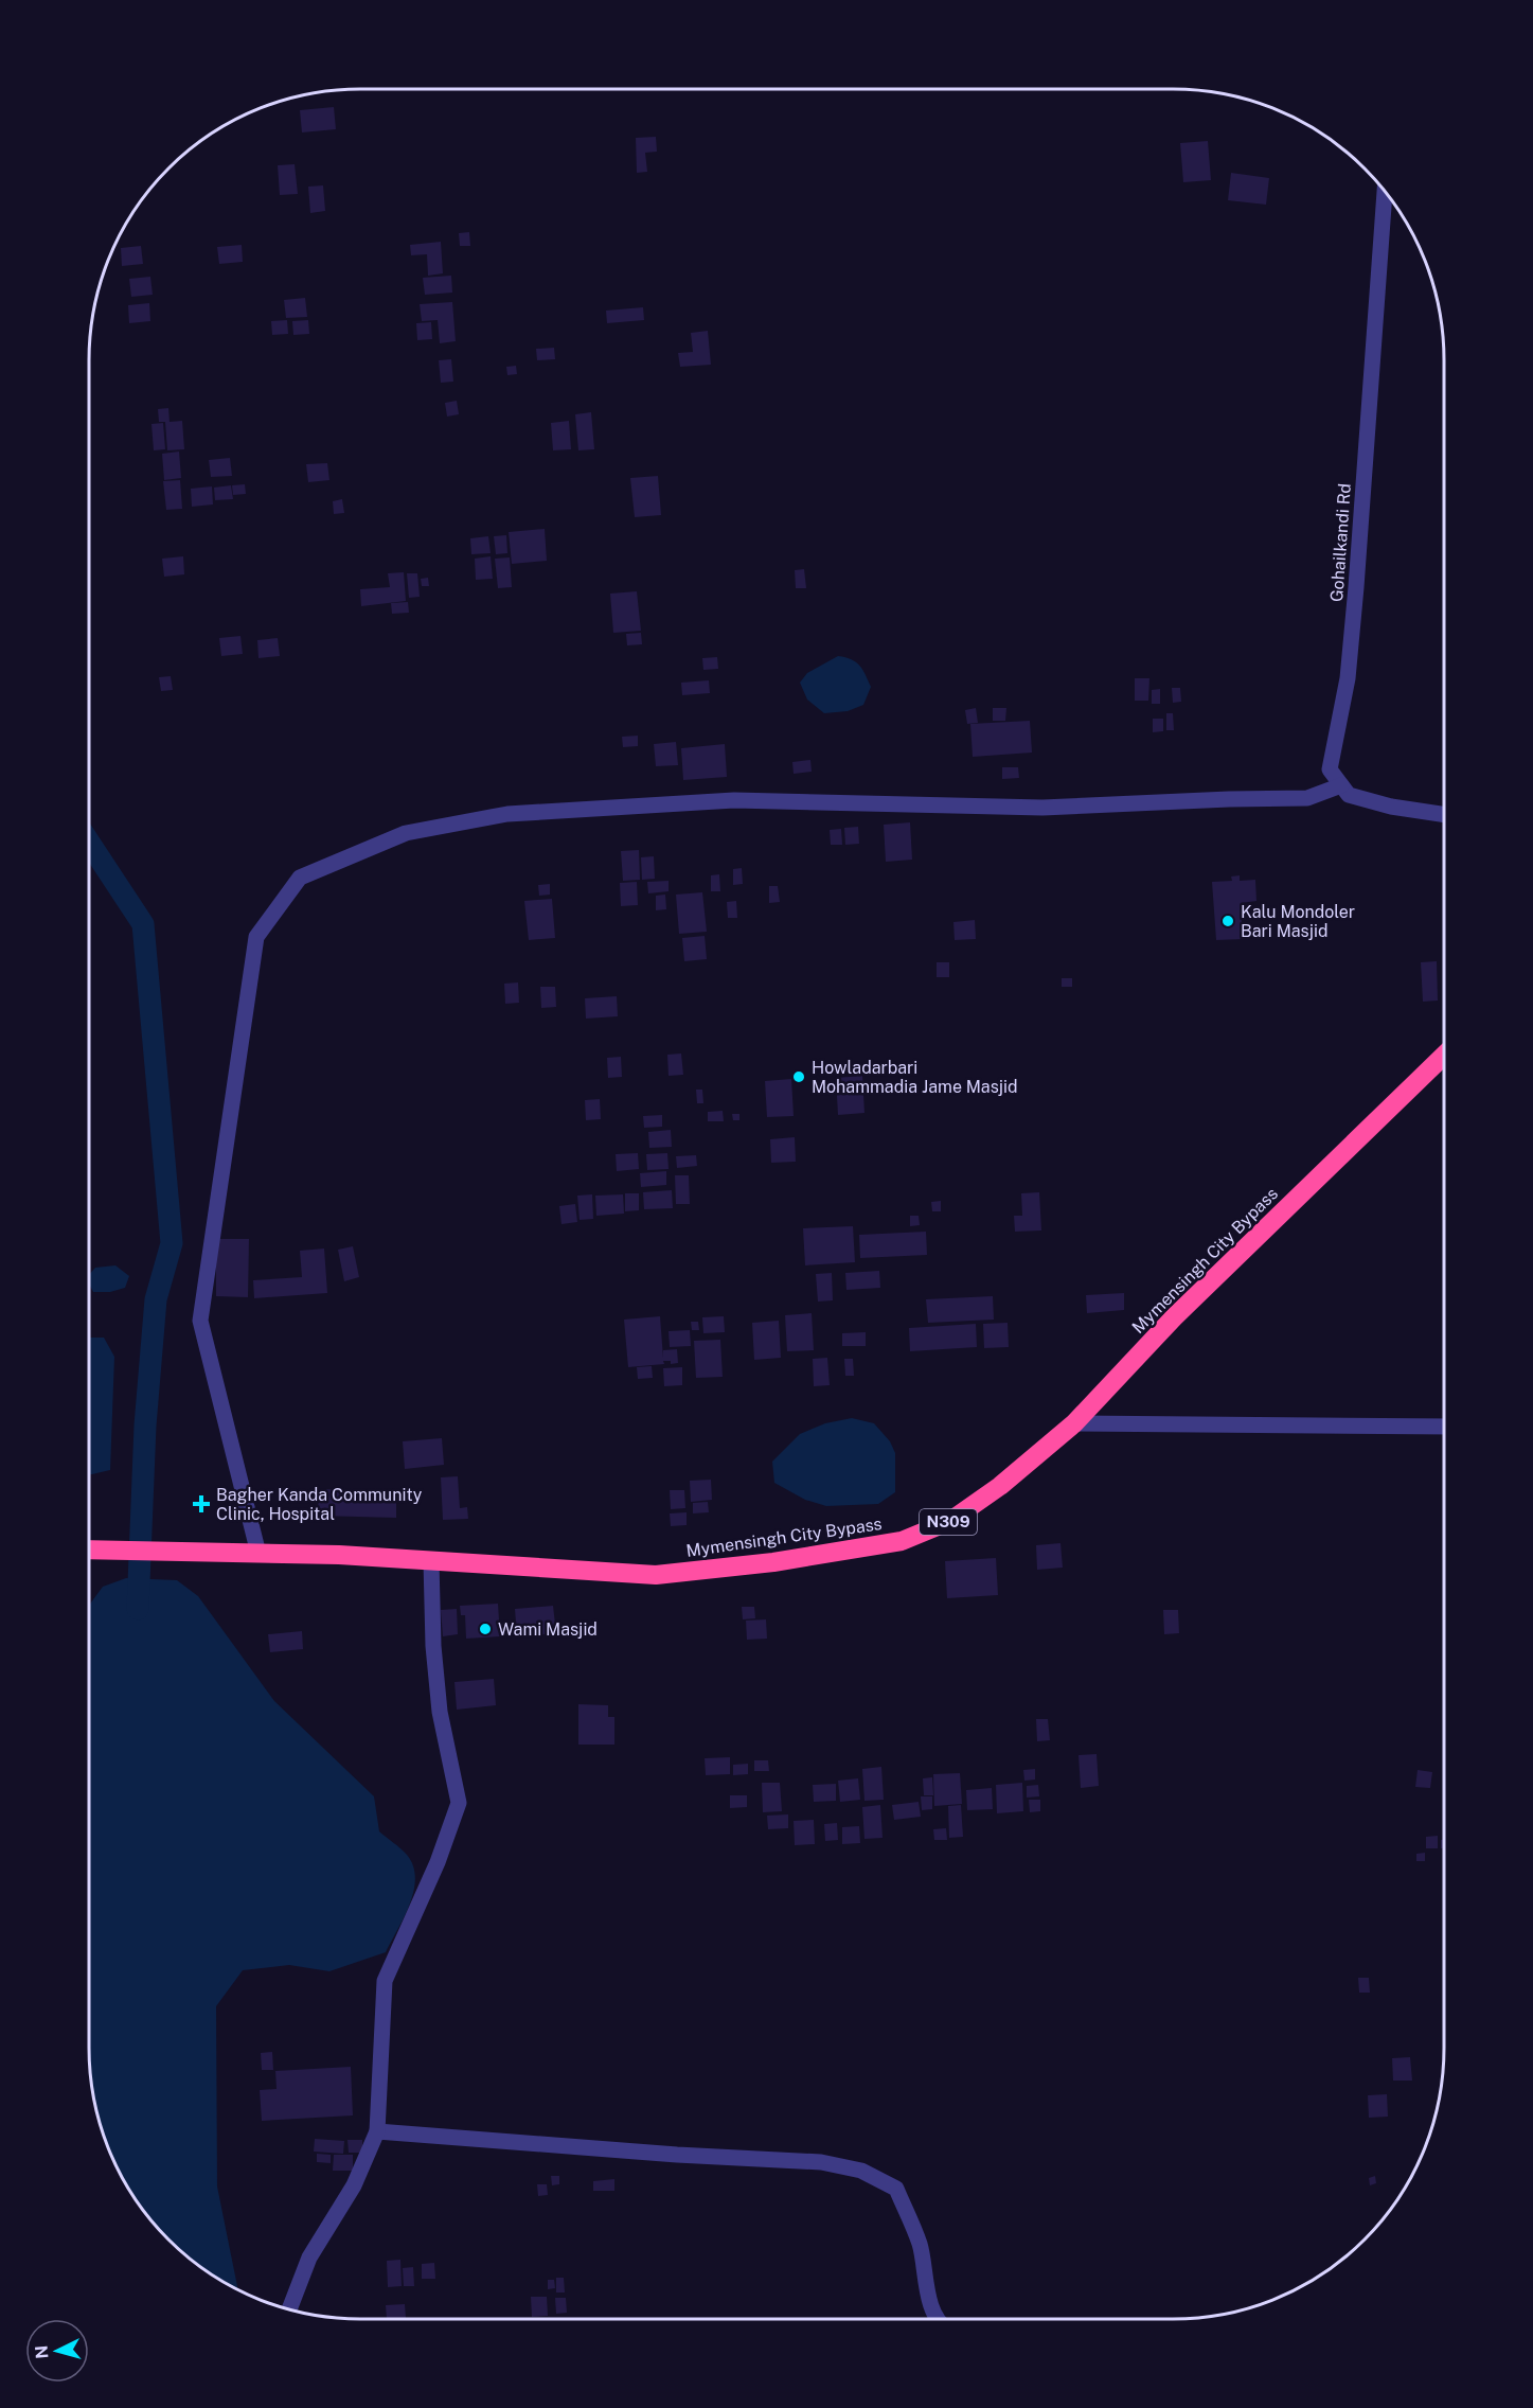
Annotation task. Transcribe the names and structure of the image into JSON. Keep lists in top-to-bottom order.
{
  "streets": {
    "highway": ["Mymensingh City Bypass", "N309"],
    "street": ["Gohailkandi Rd"]
  },
  "places": {
    "other": ["Kalu Mondoler Bari Masjid", "Howladarbari Mohammadia Jame Masjid", "Wami Masjid"],
    "health": ["Bagher Kanda Community Clinic, Hospital"]
  },
  "north": "left"
}
